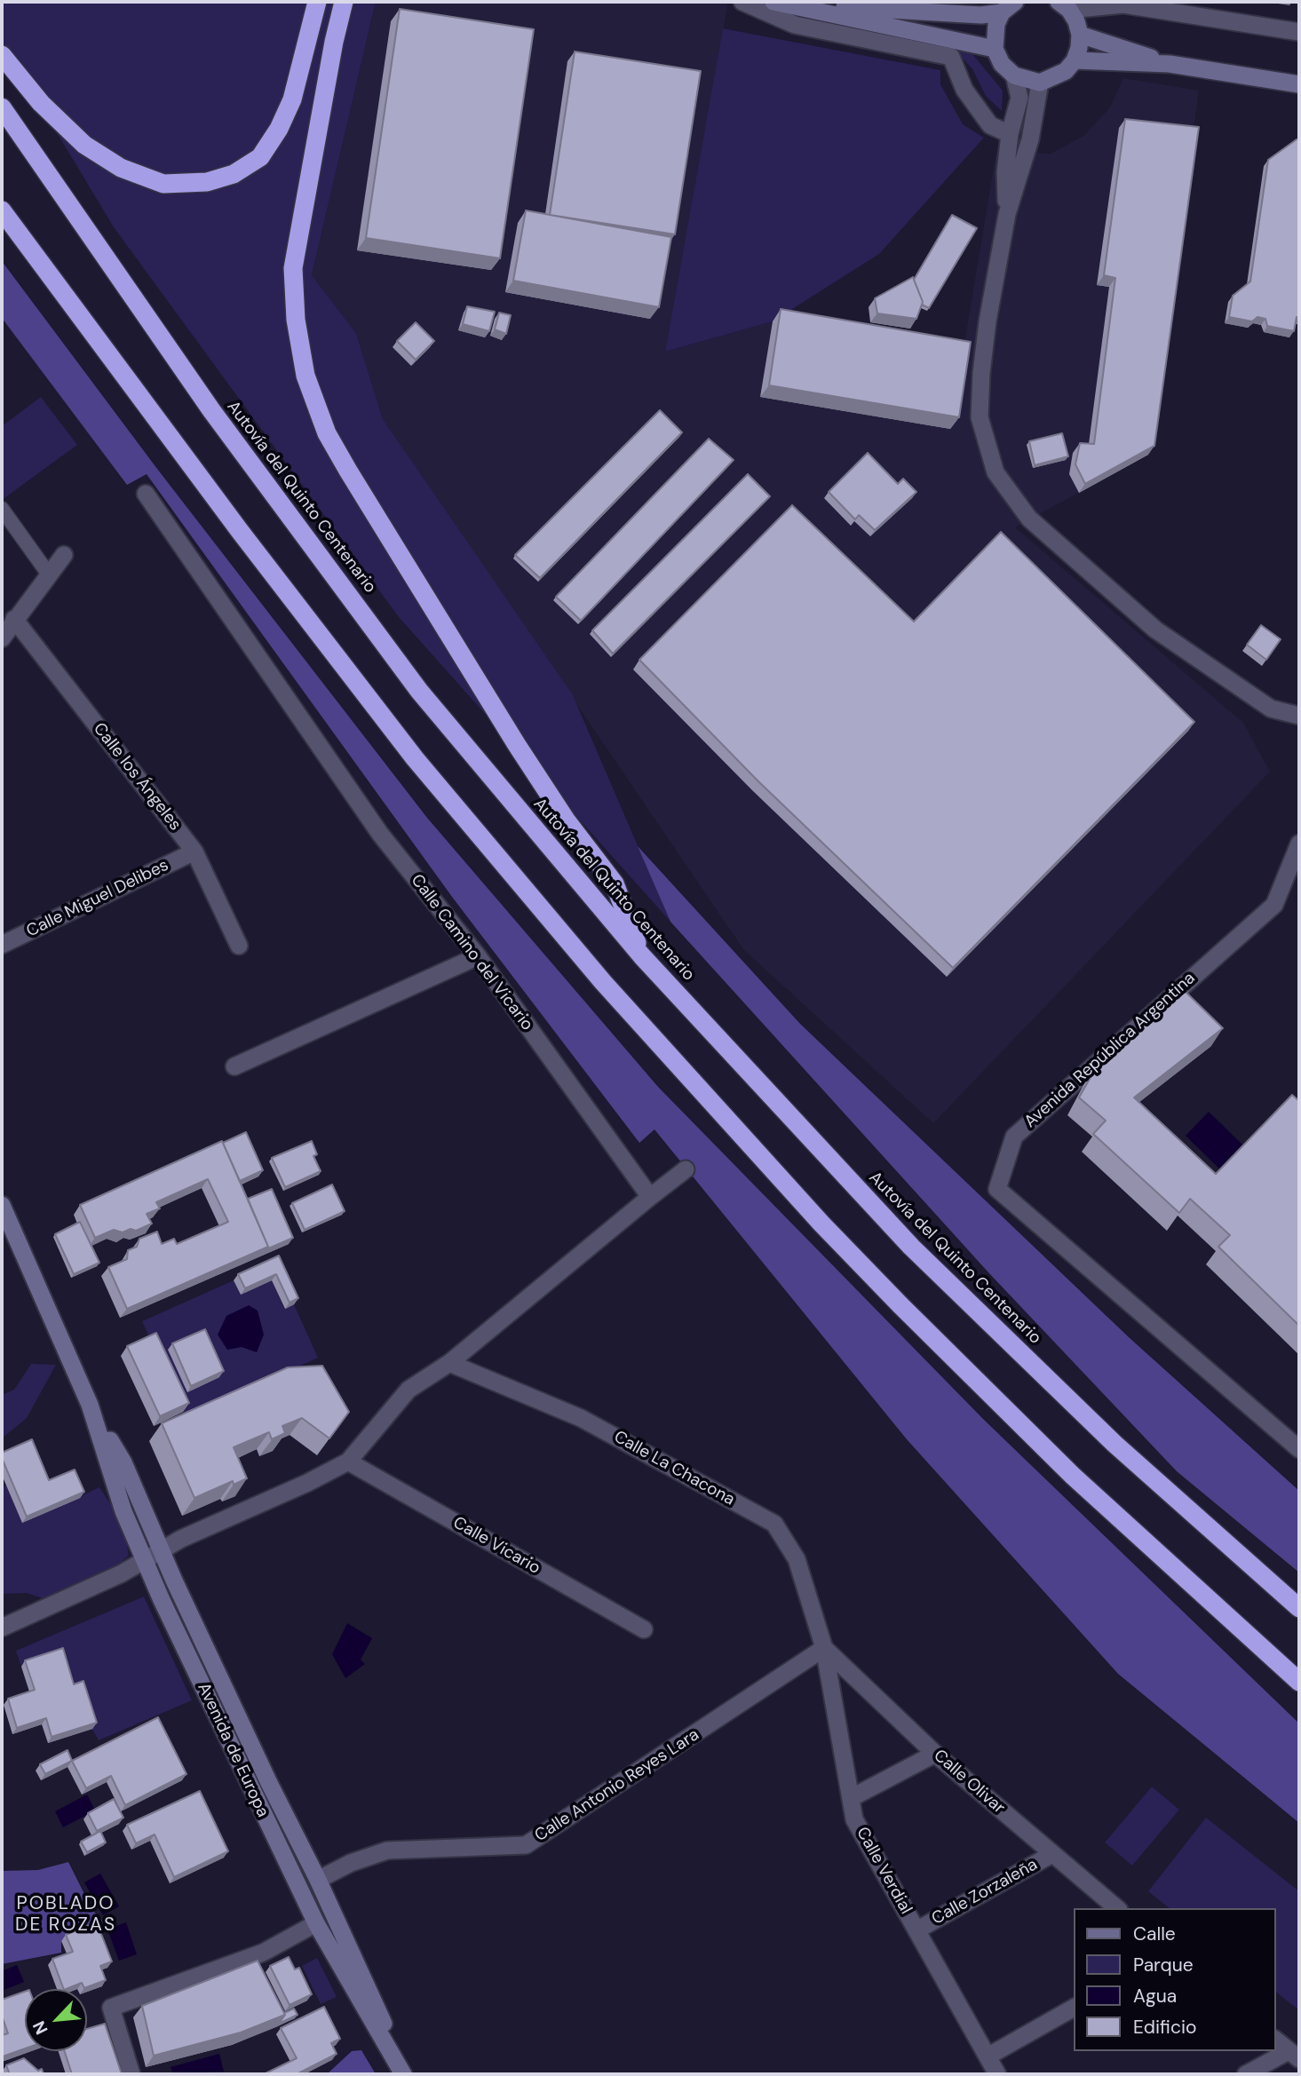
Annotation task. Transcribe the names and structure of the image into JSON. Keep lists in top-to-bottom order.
{
  "streets": {
    "highway": ["Autovía del Quinto Centenario"],
    "main road": ["Avenida de Europa"],
    "street": [
      "Calle los Ángeles",
      "Calle Miguel Delibes",
      "Calle Camino del Vicario",
      "Avenida República Argentina",
      "Calle La Chacona",
      "Calle Vicario",
      "Calle Olivar",
      "Calle Antonio Reyes Lara",
      "Calle Verdial",
      "Calle Zorzaleña"
    ]
  },
  "crossings": [
    ["Calle los Ángeles", "Calle Miguel Delibes"],
    ["Calle La Chacona", "Calle Olivar"],
    ["Calle La Chacona", "Calle Antonio Reyes Lara"],
    ["Calle La Chacona", "Calle Verdial"],
    ["Avenida de Europa", "Calle Antonio Reyes Lara"],
    ["Calle Olivar", "Calle Antonio Reyes Lara"],
    ["Calle Olivar", "Calle Verdial"],
    ["Calle Olivar", "Calle Zorzaleña"],
    ["Calle Antonio Reyes Lara", "Calle Verdial"],
    ["Calle Verdial", "Calle Zorzaleña"]
  ],
  "districts": ["POBLADO DE ROZAS"],
  "legend": [
    "Calle",
    "Parque",
    "Agua",
    "Edificio"
  ],
  "north": "bottom left"
}
